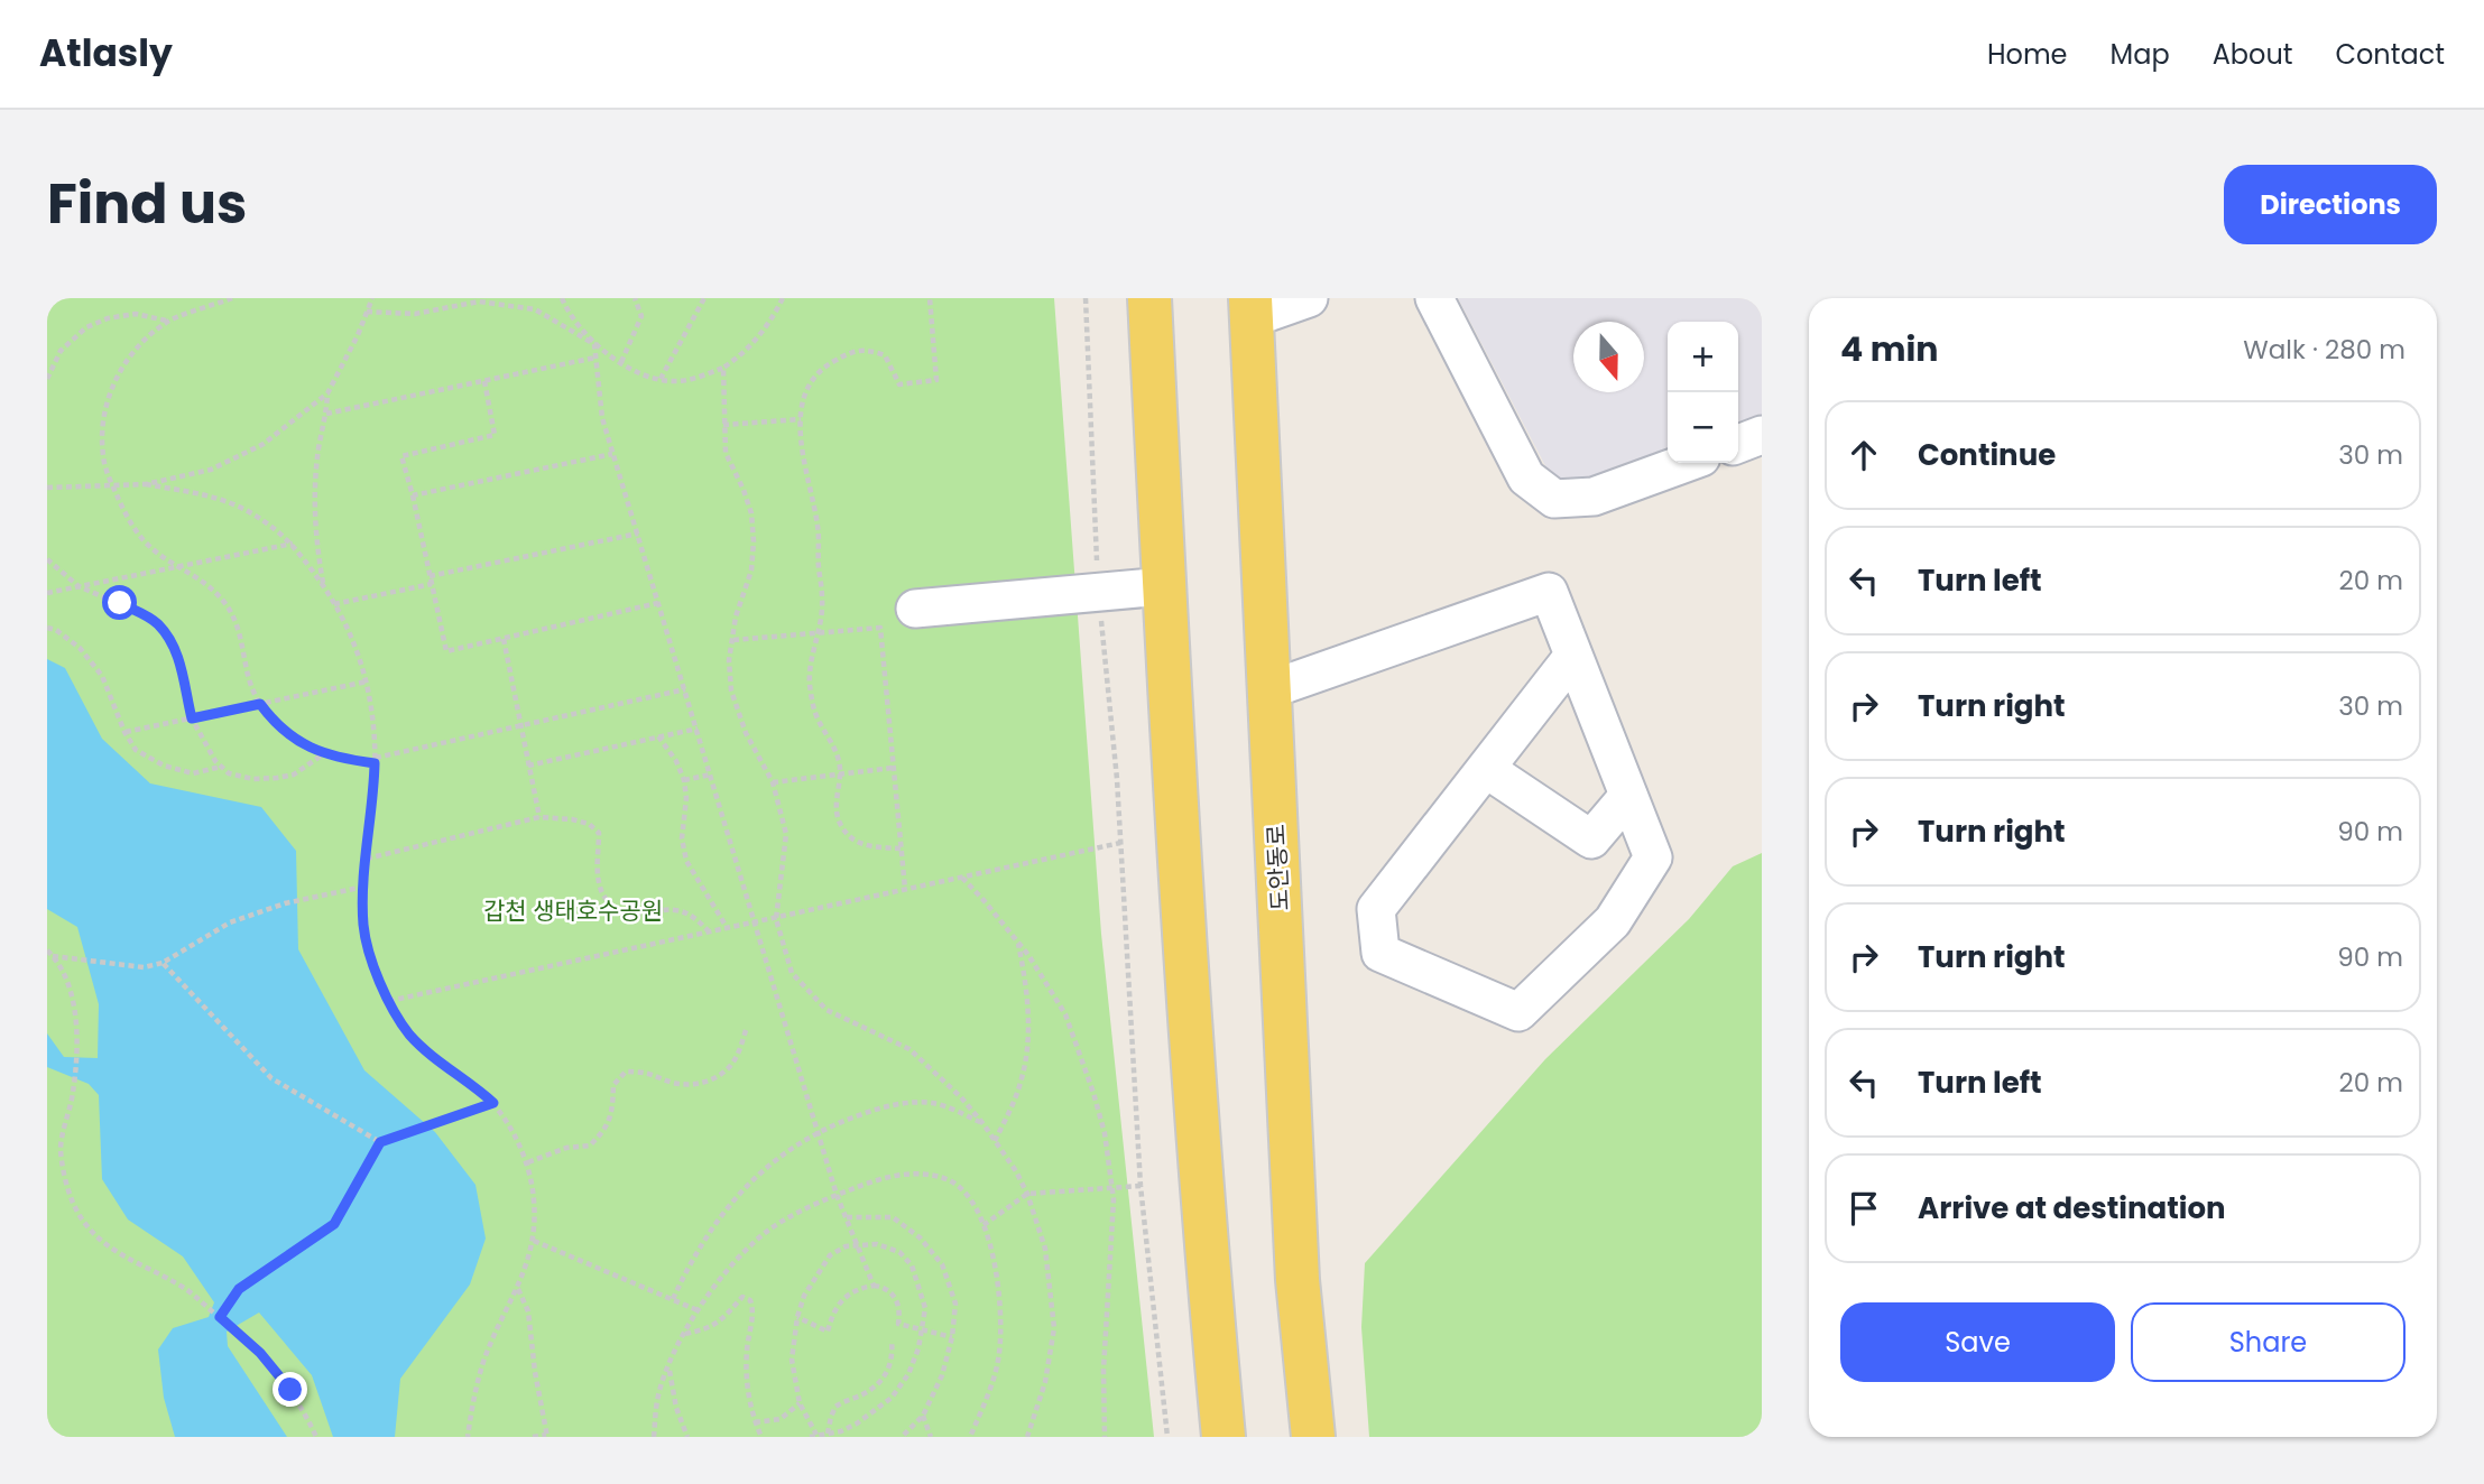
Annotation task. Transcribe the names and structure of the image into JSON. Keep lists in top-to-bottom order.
{
  "streets": {
    "main road": ["도안동로"]
  },
  "parks": ["갑천 생태호수공원"],
  "north": "bottom",
  "page": {
    "header": "Atlasly",
    "nav": [
      "Home",
      "Map",
      "About",
      "Contact"
    ],
    "title": "Find us",
    "buttons": [
      "Directions",
      ["Save", "Share"]
    ],
    "heading": ["4 min", "Walk · 280 m"],
    "map_buttons": ["+", "−"],
    "list": [
      ["Continue", "30 m"],
      ["Turn left", "20 m"],
      ["Turn right", "30 m"],
      ["Turn right", "90 m"],
      ["Turn right", "90 m"],
      ["Turn left", "20 m"],
      "Arrive at destination"
    ]
  }
}
